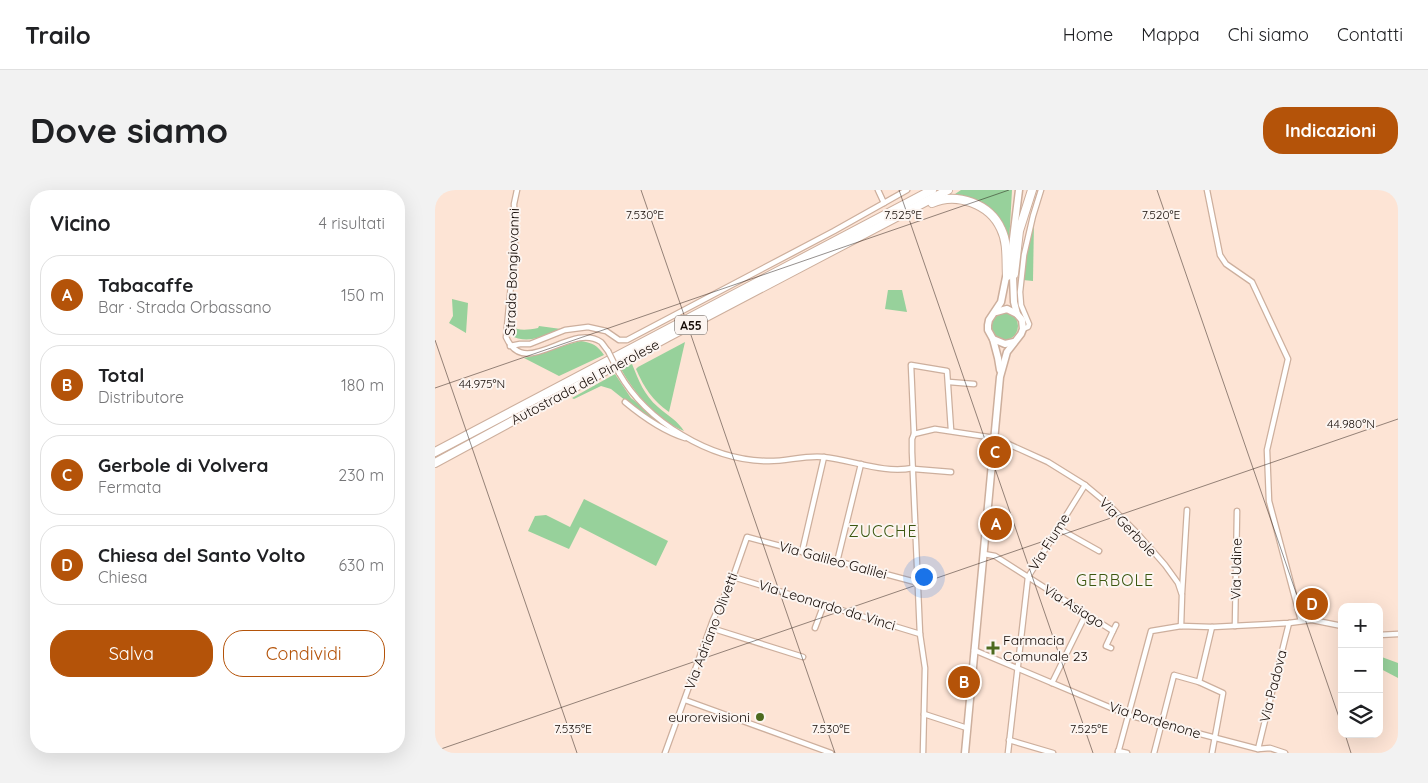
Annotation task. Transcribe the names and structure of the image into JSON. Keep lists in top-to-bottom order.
{
  "streets": {
    "highway": ["A55", "Autostrada del Pinerolese"],
    "street": [
      "Strada Bongiovanni",
      "Via Gerbole",
      "Via Fiume",
      "Via Galileo Galilei",
      "Via Udine",
      "Via Leonardo da Vinci",
      "Via Asiago",
      "Via Adriano Olivetti",
      "Via Padova",
      "Via Pordenone"
    ]
  },
  "crossings": [
    ["Via Gerbole", "Via Fiume"],
    ["Via Fiume", "Via Asiago"],
    ["Via Fiume", "Via Pordenone"],
    ["Via Galileo Galilei", "Via Adriano Olivetti"],
    ["Via Leonardo da Vinci", "Via Adriano Olivetti"],
    ["Via Padova", "Via Pordenone"]
  ],
  "districts": ["ZUCCHE", "GERBOLE"],
  "places": {
    "health": ["Farmacia Comunale 23"],
    "other": ["eurorevisioni"]
  },
  "page": {
    "header": "Trailo",
    "nav": [
      "Home",
      "Mappa",
      "Chi siamo",
      "Contatti"
    ],
    "buttons": [
      "Indicazioni",
      ["Salva", "Condividi"]
    ],
    "title": "Dove siamo",
    "heading": ["Vicino", "4 risultati"],
    "list": [
      {
        "mark": "A",
        "name": "Tabacaffe",
        "note": "Bar · Strada Orbassano",
        "value": "150 m"
      },
      {
        "mark": "B",
        "name": "Total",
        "note": "Distributore",
        "value": "180 m"
      },
      {
        "mark": "C",
        "name": "Gerbole di Volvera",
        "note": "Fermata",
        "value": "230 m"
      },
      {
        "mark": "D",
        "name": "Chiesa del Santo Volto",
        "note": "Chiesa",
        "value": "630 m"
      }
    ],
    "pins": [
      "C",
      "A",
      "D",
      "B"
    ],
    "map_buttons": ["+", "−"]
  },
  "coordinates": [
    "7.530°E",
    "7.525°E",
    "7.520°E",
    "44.975°N",
    "44.980°N",
    "7.535°E"
  ]
}
